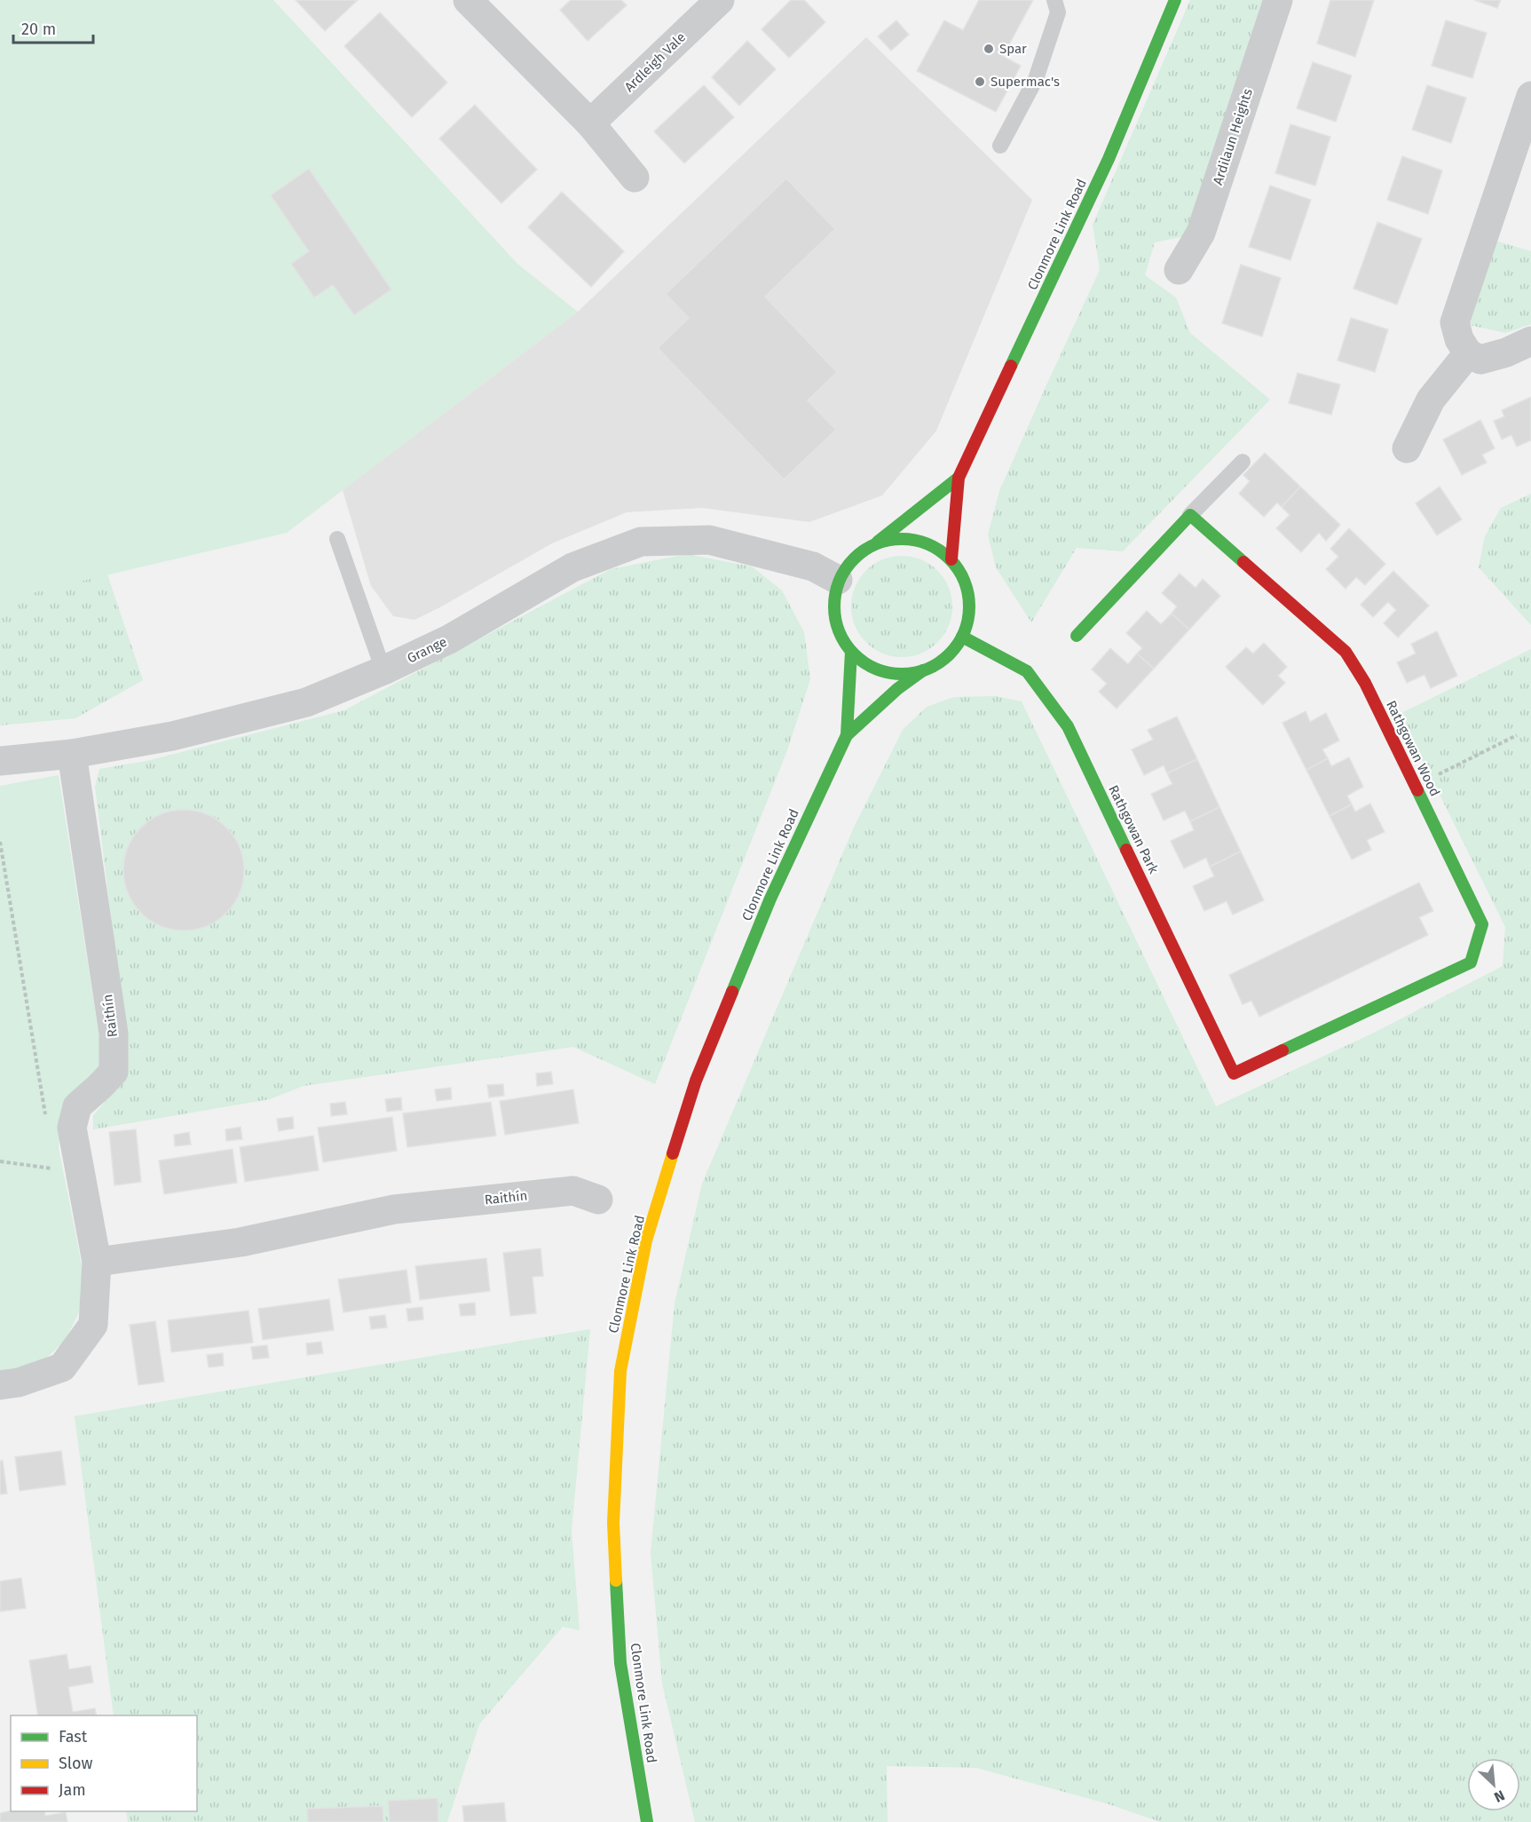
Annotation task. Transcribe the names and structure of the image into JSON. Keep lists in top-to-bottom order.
{
  "streets": {
    "main road": ["Clonmore Link Road", "Rathgowan Wood", "Rathgowan Park"],
    "street": [
      "Ardleigh Vale",
      "Ardilaun Heights",
      "Grange",
      "Raithín"
    ]
  },
  "crossings": [
    ["Clonmore Link Road", "Grange"],
    ["Clonmore Link Road", "Rathgowan Park"],
    ["Grange", "Rathgowan Park"],
    ["Grange", "Raithín"],
    ["Rathgowan Wood", "Rathgowan Park"]
  ],
  "places": ["Spar", "Supermac's"],
  "legend": ["Fast", "Slow", "Jam"],
  "scale_bar": "20 m",
  "north": "bottom right"
}
